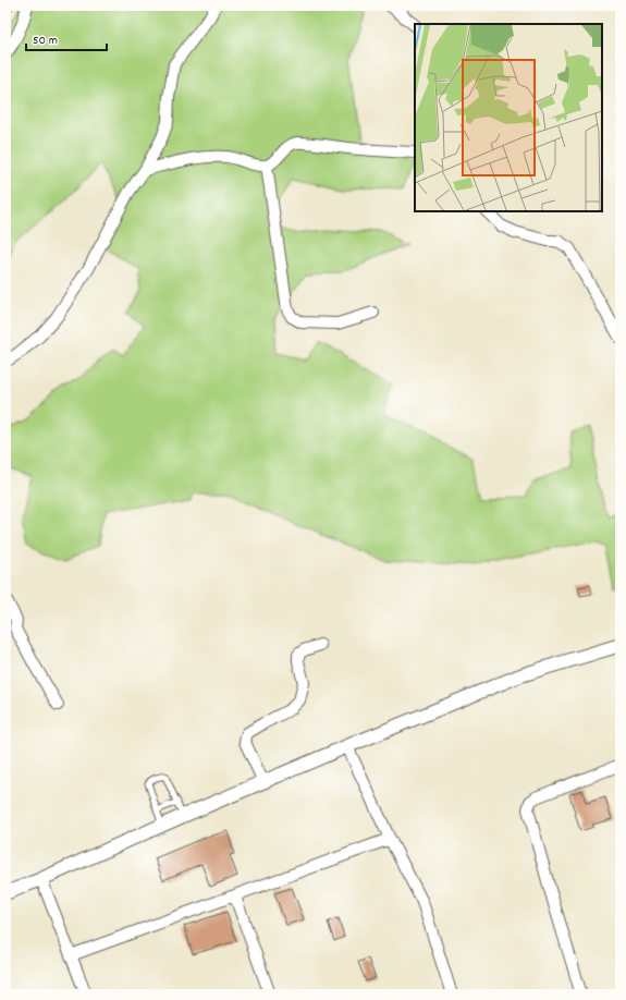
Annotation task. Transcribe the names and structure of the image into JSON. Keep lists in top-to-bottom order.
{
  "scale_bar": "50 m"
}
